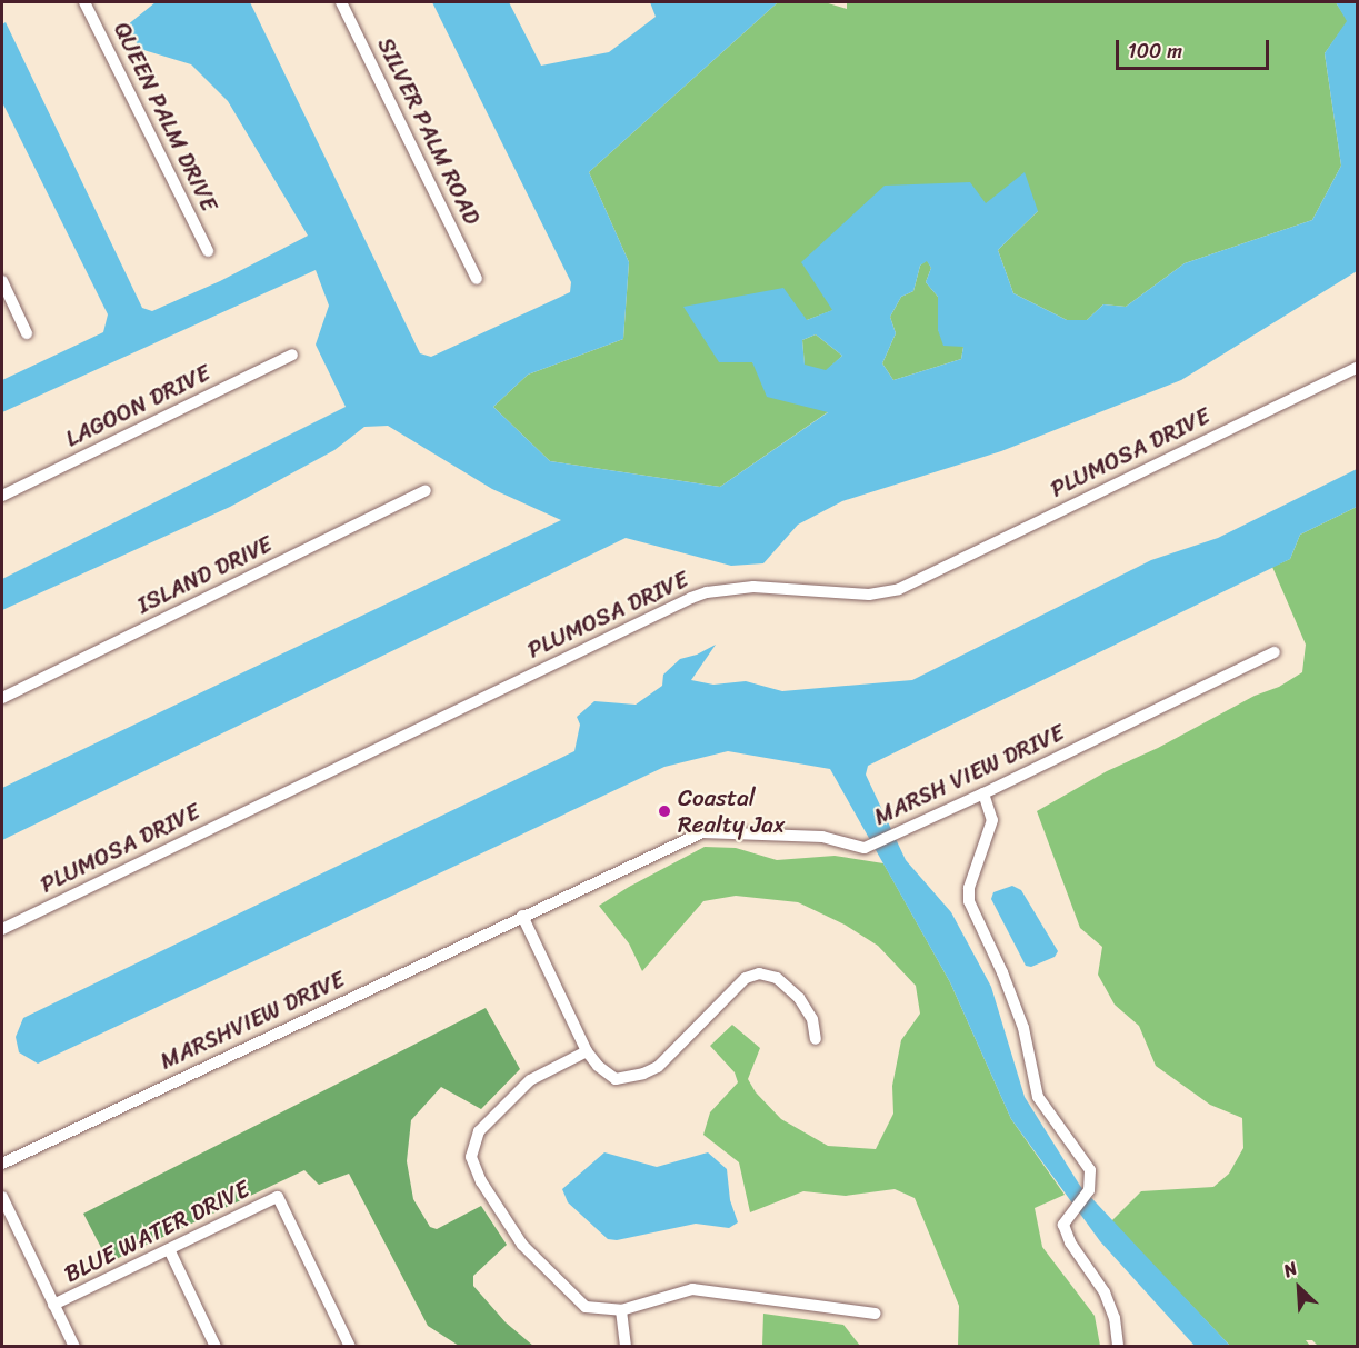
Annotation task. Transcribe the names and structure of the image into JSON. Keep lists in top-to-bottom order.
{
  "streets": {
    "street": [
      "QUEEN PALM DRIVE",
      "SILVER PALM ROAD",
      "LAGOON DRIVE",
      "PLUMOSA DRIVE",
      "ISLAND DRIVE",
      "MARSH VIEW DRIVE",
      "MARSHVIEW DRIVE",
      "BLUE WATER DRIVE"
    ]
  },
  "crossings": [
    ["MARSH VIEW DRIVE", "MARSHVIEW DRIVE"]
  ],
  "places": ["Coastal Realty Jax"],
  "scale_bar": "100 m",
  "north": "top left"
}
